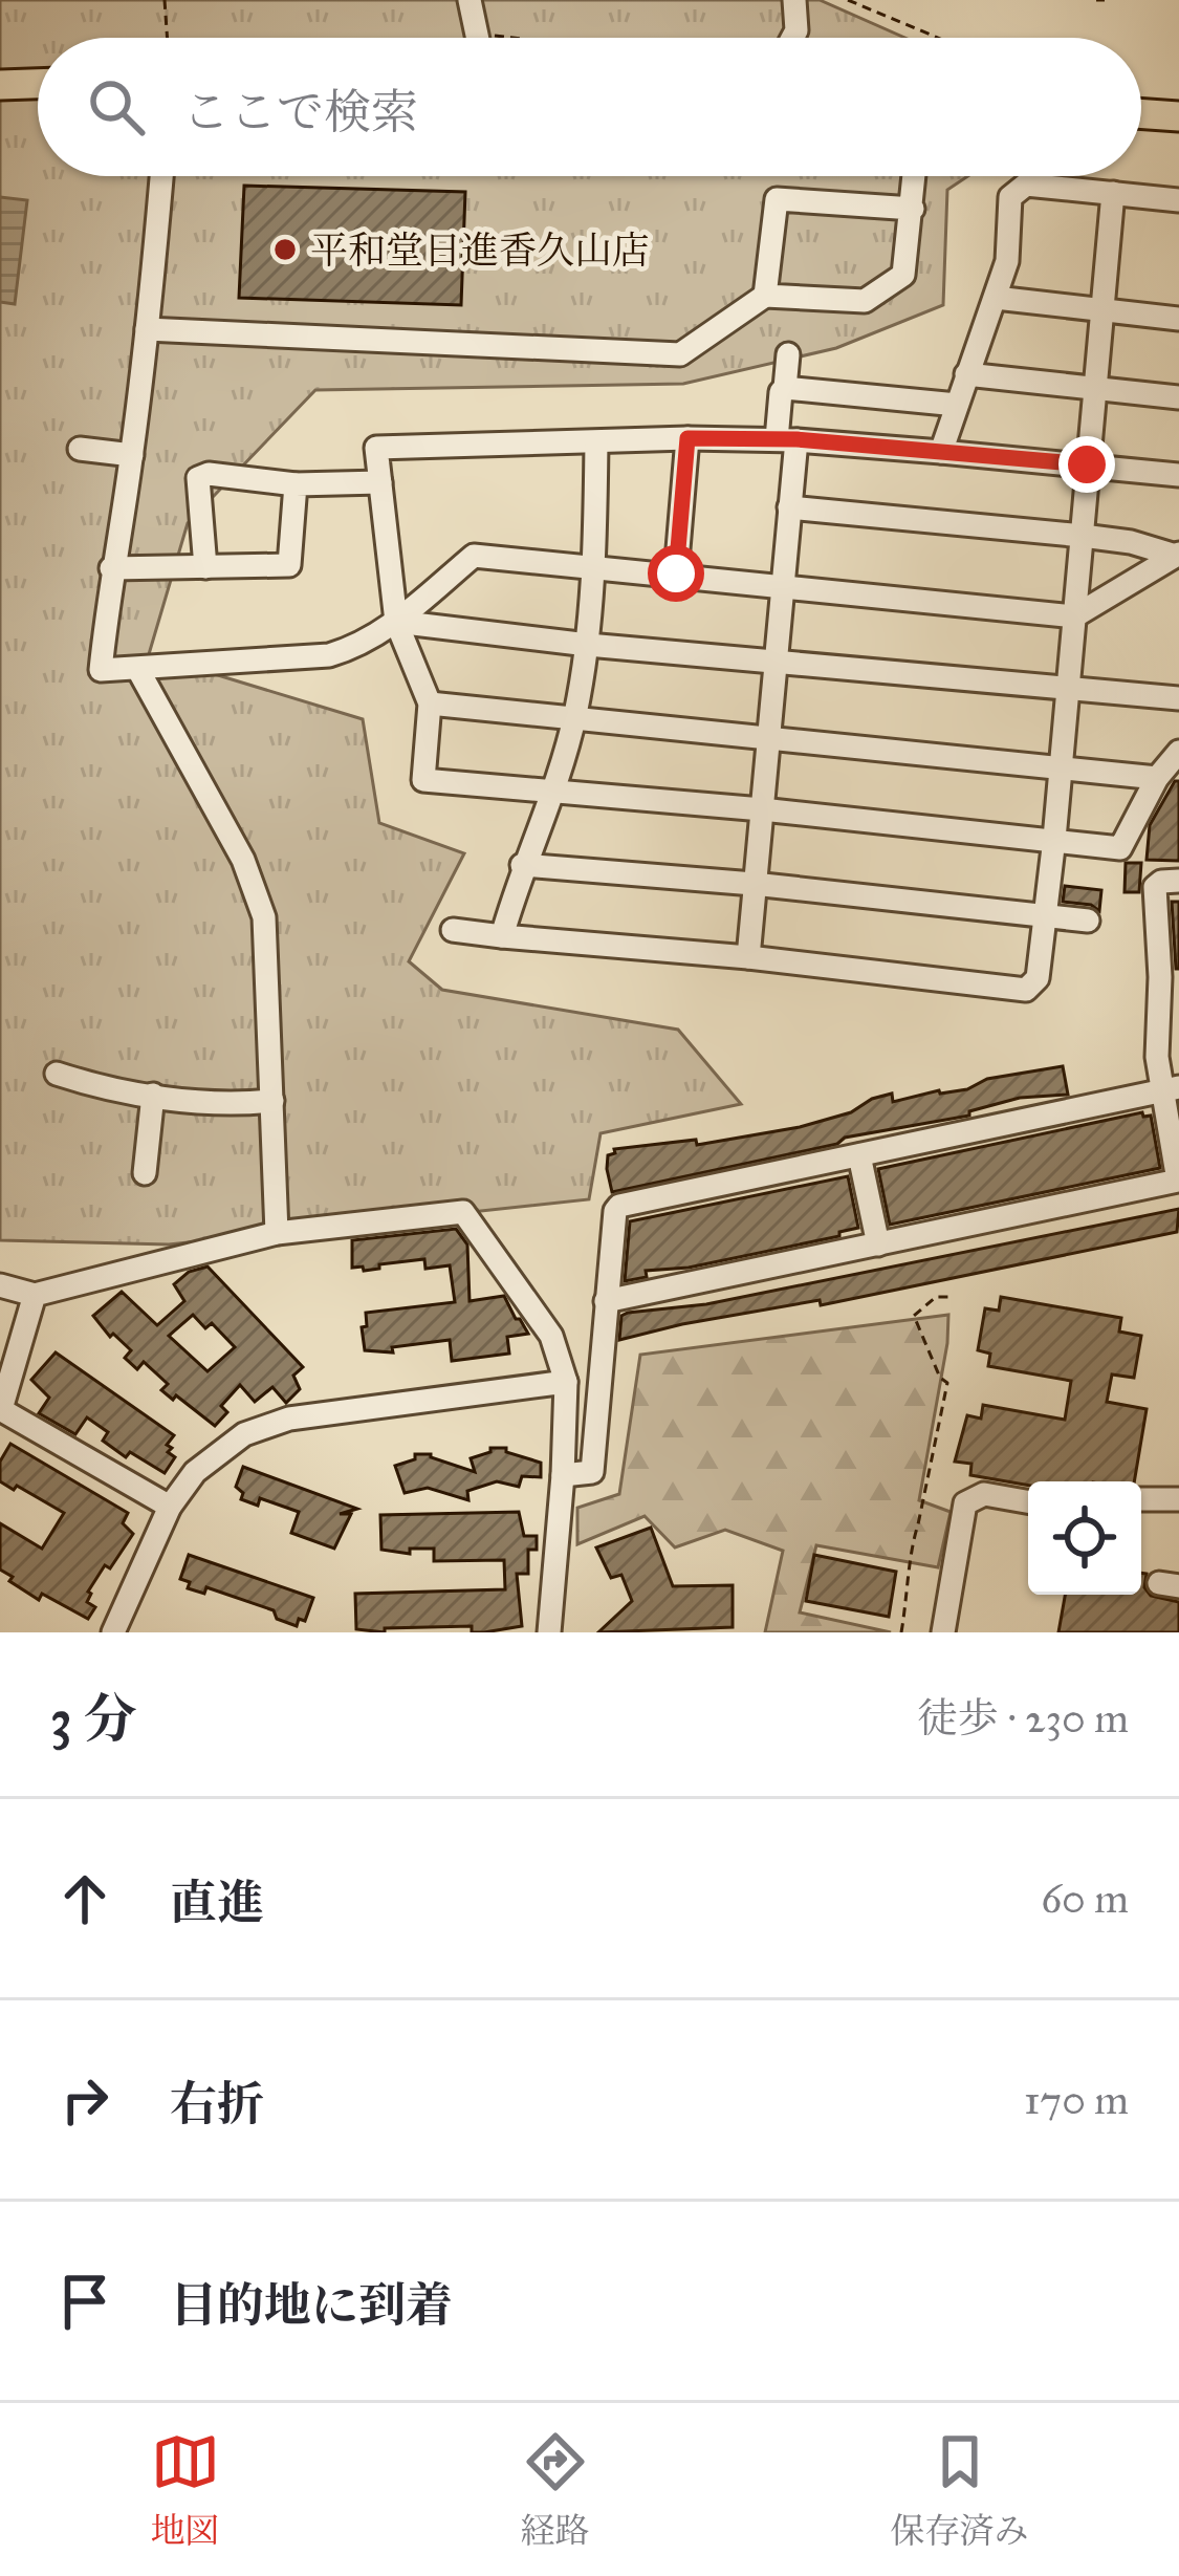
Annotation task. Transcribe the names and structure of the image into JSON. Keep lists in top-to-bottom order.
{
  "places": ["平和堂日進香久山店"],
  "page": {
    "search": "ここで検索",
    "heading": ["3 分", "徒歩 · 230 m"],
    "list": [
      ["直進", "60 m"],
      ["右折", "170 m"],
      "目的地に到着"
    ],
    "nav": ["地図", "経路", "保存済み"]
  }
}
